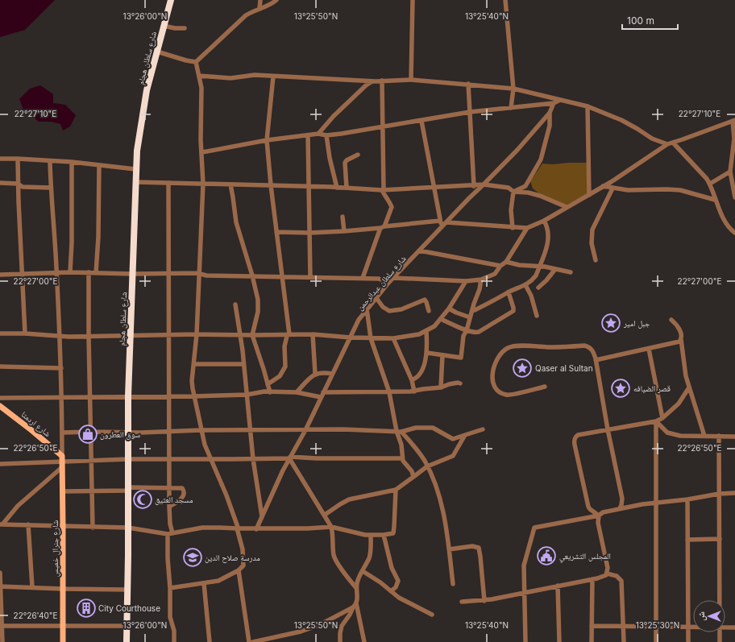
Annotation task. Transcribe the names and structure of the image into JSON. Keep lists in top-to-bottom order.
{
  "streets": {
    "highway": ["شارع سلطان هجام"],
    "main road": ["شارع اردمتا", "شارع جنرال خميس"],
    "street": ["شارع سلطان عبدالرحمن"]
  },
  "crossings": [
    ["شارع اردمتا", "شارع جنرال خميس"]
  ],
  "places": {
    "place": ["جبل امير", "Qaser al Sultan", "قصر الضيافه"],
    "shop": ["سوق العطرون"],
    "mosque": ["مسجد العتيق"],
    "public building": ["المجلس التشريعي"],
    "school or university": ["مدرسة صلاح الدين"],
    "building": ["City Courthouse"]
  },
  "scale_bar": "100 m",
  "north": "left",
  "coordinates": [
    "13°26'00\"N",
    "13°25'50\"N",
    "13°25'40\"N",
    "22°27'10\"E",
    "22°27'00\"E",
    "22°26'50\"E",
    "22°26'40\"E",
    "13°25'30\"N"
  ]
}
